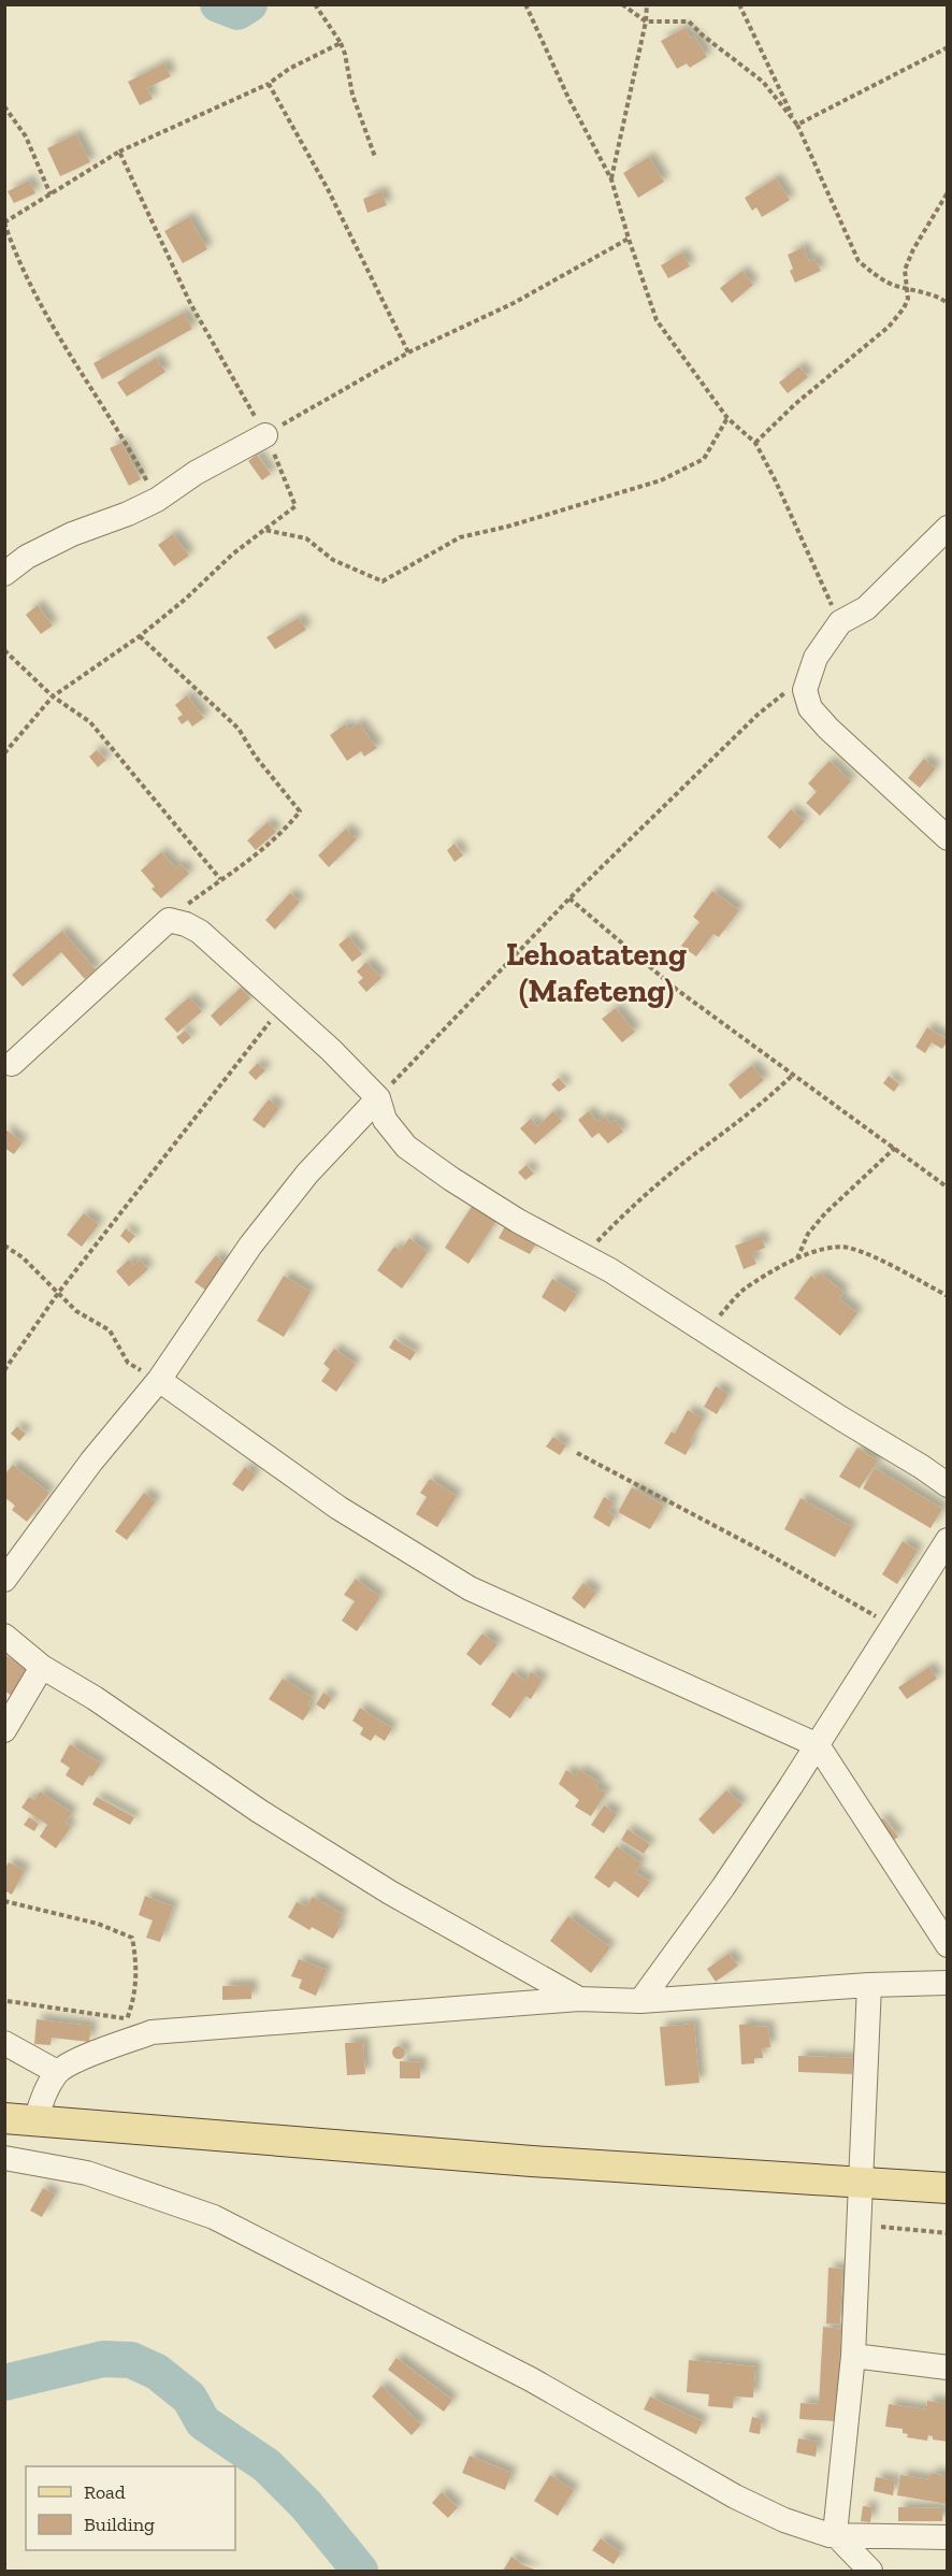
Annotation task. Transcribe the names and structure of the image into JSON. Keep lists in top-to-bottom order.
{
  "districts": ["Lehoatateng (Mafeteng)"],
  "legend": ["Road", "Building"]
}
